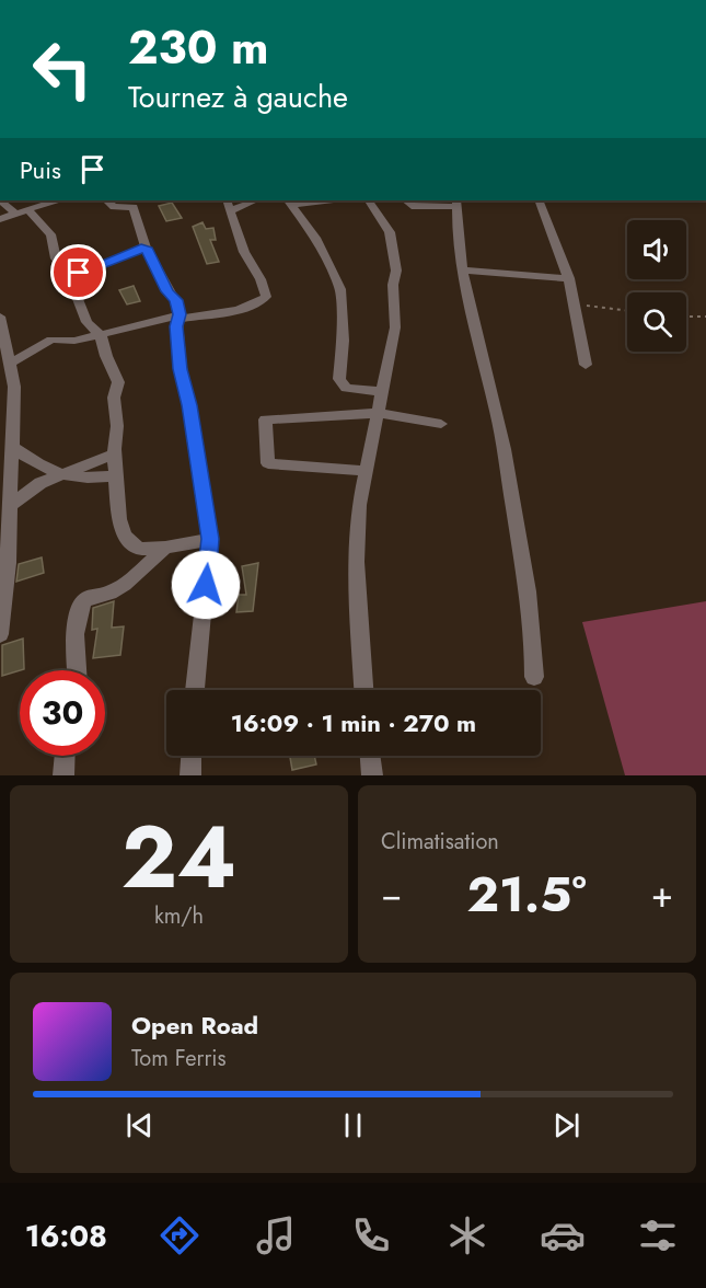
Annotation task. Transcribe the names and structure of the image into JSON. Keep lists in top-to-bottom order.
{
  "page": {
    "turn": ["230 m", "Tournez à gauche"],
    "then": "Puis",
    "limit": "30",
    "trip": "16:09 · 1 min · 270 m",
    "tile": [
      ["24", "km/h"],
      "Climatisation"
    ],
    "heat": ["−", "21.5°", "+"],
    "song": ["Open Road", "Tom Ferris"],
    "tabs": "16:08"
  }
}
